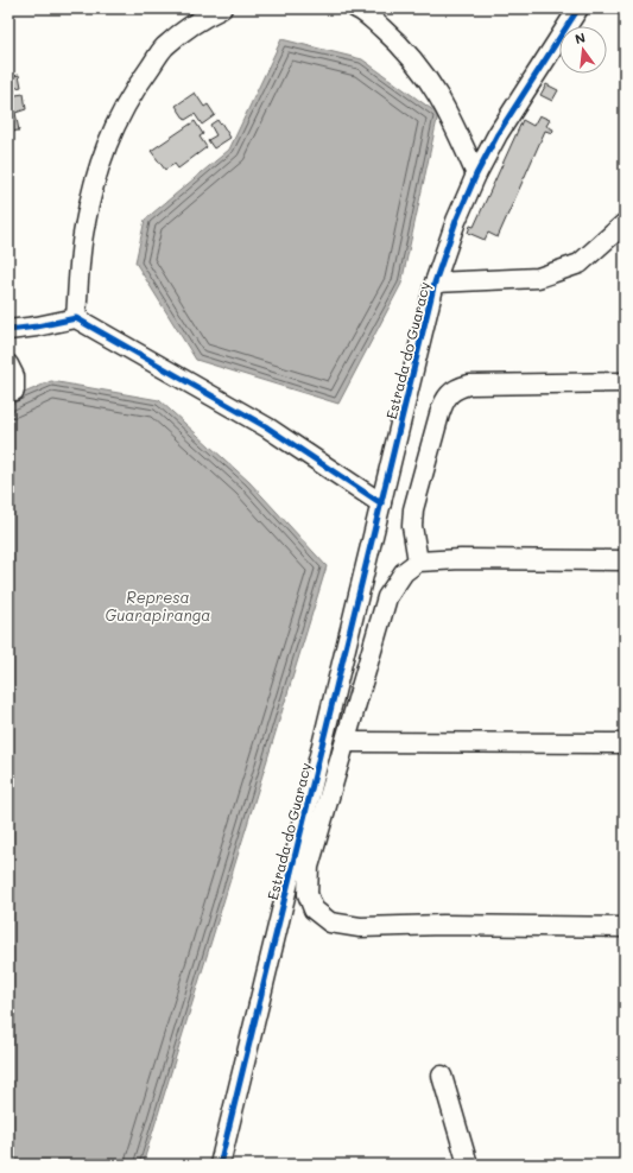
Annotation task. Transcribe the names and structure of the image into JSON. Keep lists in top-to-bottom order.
{
  "streets": {
    "street": ["Estrada do Guaracy"]
  },
  "water": ["Represa Guarapiranga"],
  "north": "top"
}
